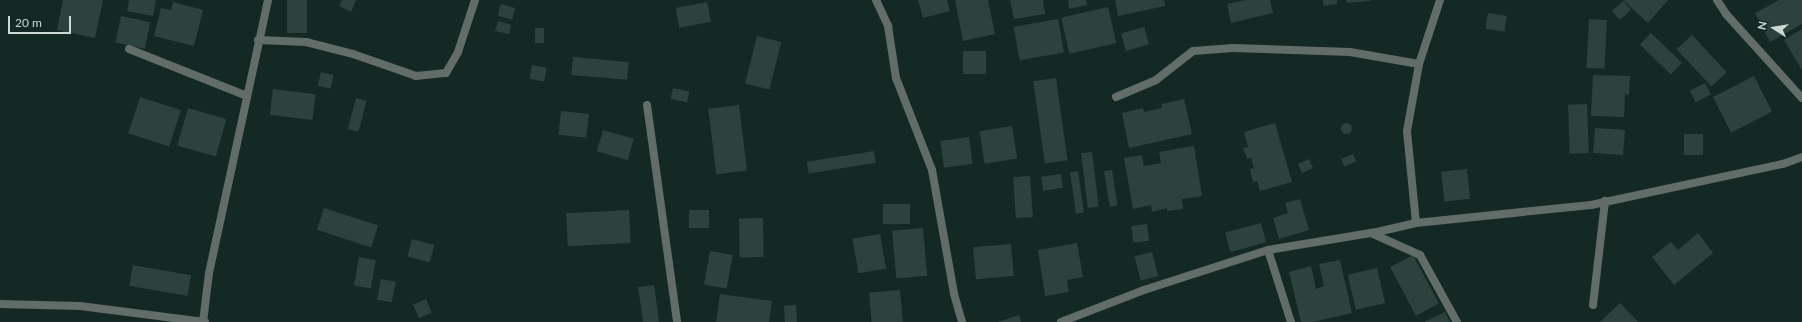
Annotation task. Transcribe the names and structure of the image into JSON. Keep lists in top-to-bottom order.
{
  "scale_bar": "20 m",
  "north": "left"
}
